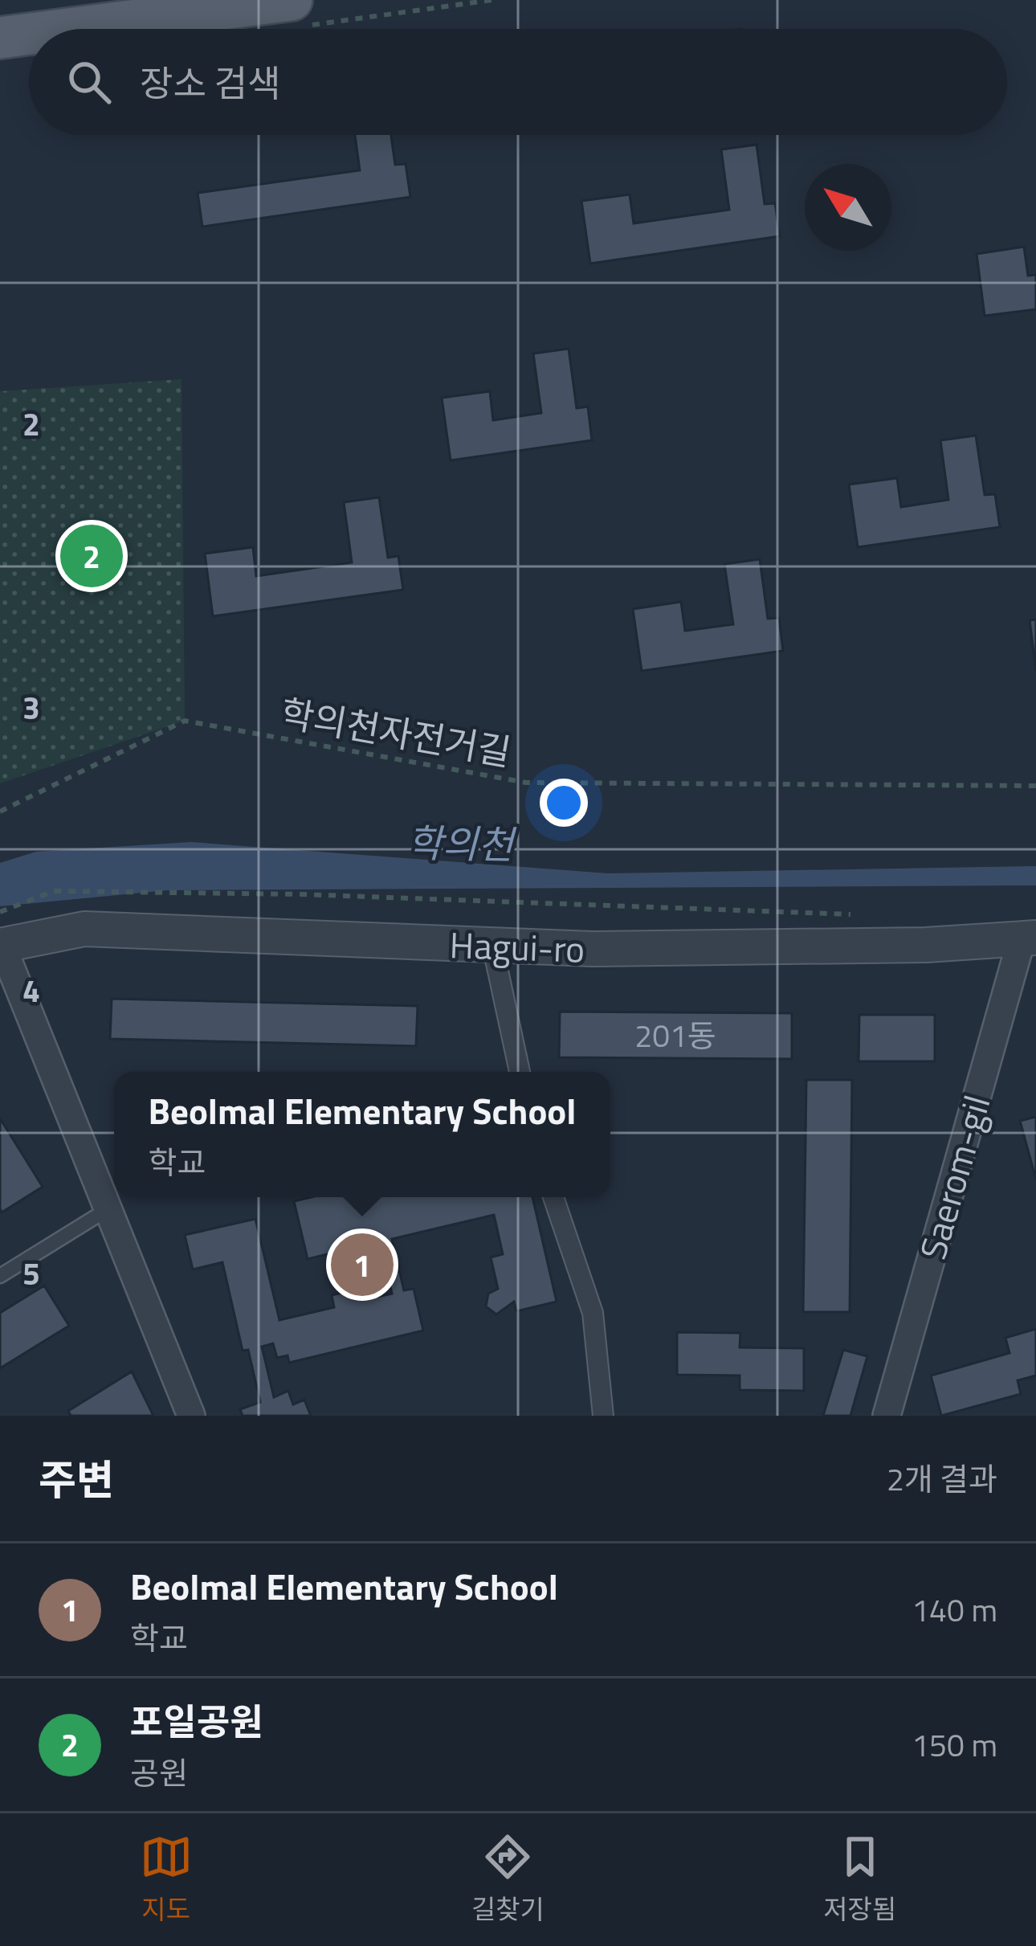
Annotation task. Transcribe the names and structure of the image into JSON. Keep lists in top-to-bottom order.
{
  "streets": {
    "street": ["Hagui-ro", "Saerom-gil"],
    "path": ["학의천자전거길"]
  },
  "crossings": [
    ["Hagui-ro", "Saerom-gil"]
  ],
  "water": ["학의천"],
  "house_numbers": ["201동"],
  "north": "top left",
  "page": {
    "search": "장소 검색",
    "pins": ["2", "1"],
    "popup": ["Beolmal Elementary School", "학교"],
    "heading": ["주변", "2개 결과"],
    "list": [
      {
        "mark": "1",
        "name": "Beolmal Elementary School",
        "note": "학교",
        "value": "140 m"
      },
      {
        "mark": "2",
        "name": "포일공원",
        "note": "공원",
        "value": "150 m"
      }
    ],
    "nav": ["지도", "길찾기", "저장됨"]
  },
  "grid": {
    "rows": [
      "2",
      "3",
      "4",
      "5"
    ]
  }
}
